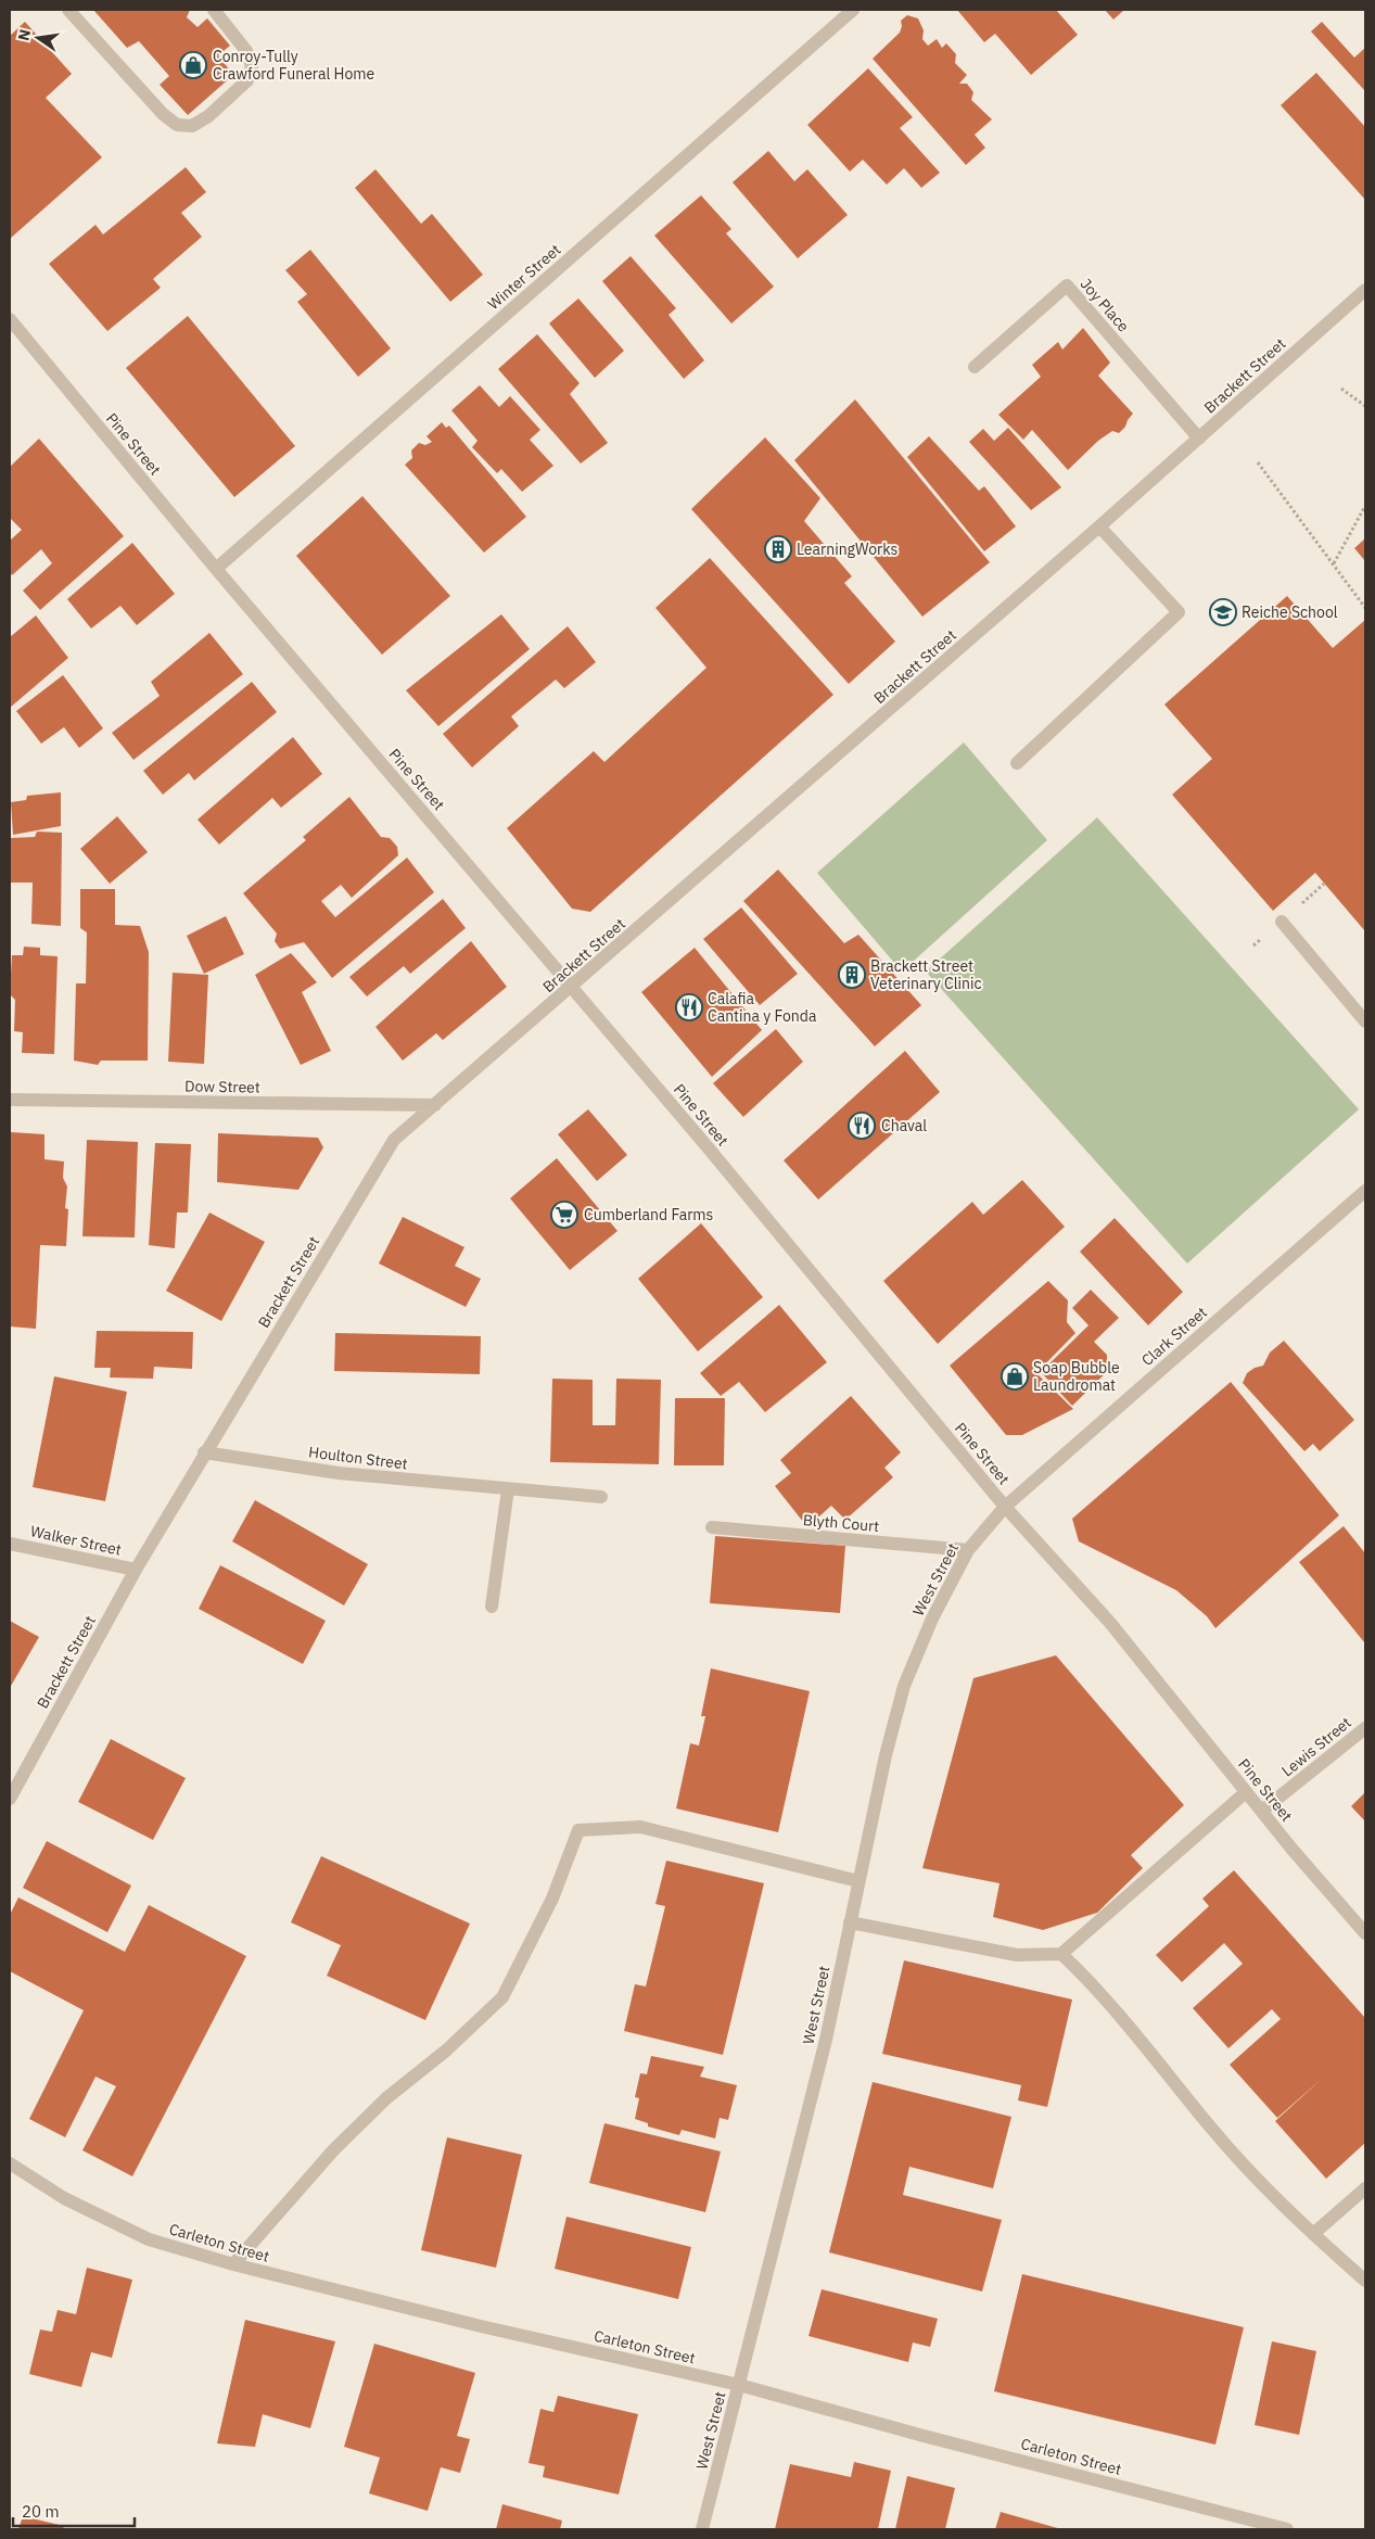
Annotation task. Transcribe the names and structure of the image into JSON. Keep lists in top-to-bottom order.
{
  "streets": {
    "street": [
      "Winter Street",
      "Joy Place",
      "Brackett Street",
      "Pine Street",
      "Dow Street",
      "Clark Street",
      "Houlton Street",
      "Blyth Court",
      "Walker Street",
      "West Street",
      "Lewis Street",
      "Carleton Street"
    ]
  },
  "crossings": [
    ["Winter Street", "Pine Street"],
    ["Joy Place", "Brackett Street"],
    ["Brackett Street", "Pine Street"],
    ["Brackett Street", "Dow Street"],
    ["Brackett Street", "Houlton Street"],
    ["Brackett Street", "Walker Street"],
    ["Pine Street", "Clark Street"],
    ["Pine Street", "West Street"],
    ["Pine Street", "Lewis Street"],
    ["Clark Street", "West Street"],
    ["Blyth Court", "West Street"],
    ["West Street", "Carleton Street"]
  ],
  "places": {
    "shop": ["Conroy-Tully Crawford Funeral Home", "Soap Bubble Laundromat"],
    "building": ["LearningWorks", "Brackett Street Veterinary Clinic"],
    "school or university": ["Reiche School"],
    "restaurant": ["Calafia Cantina y Fonda", "Chaval"],
    "supermarket": ["Cumberland Farms"]
  },
  "scale_bar": "20 m",
  "north": "left"
}
